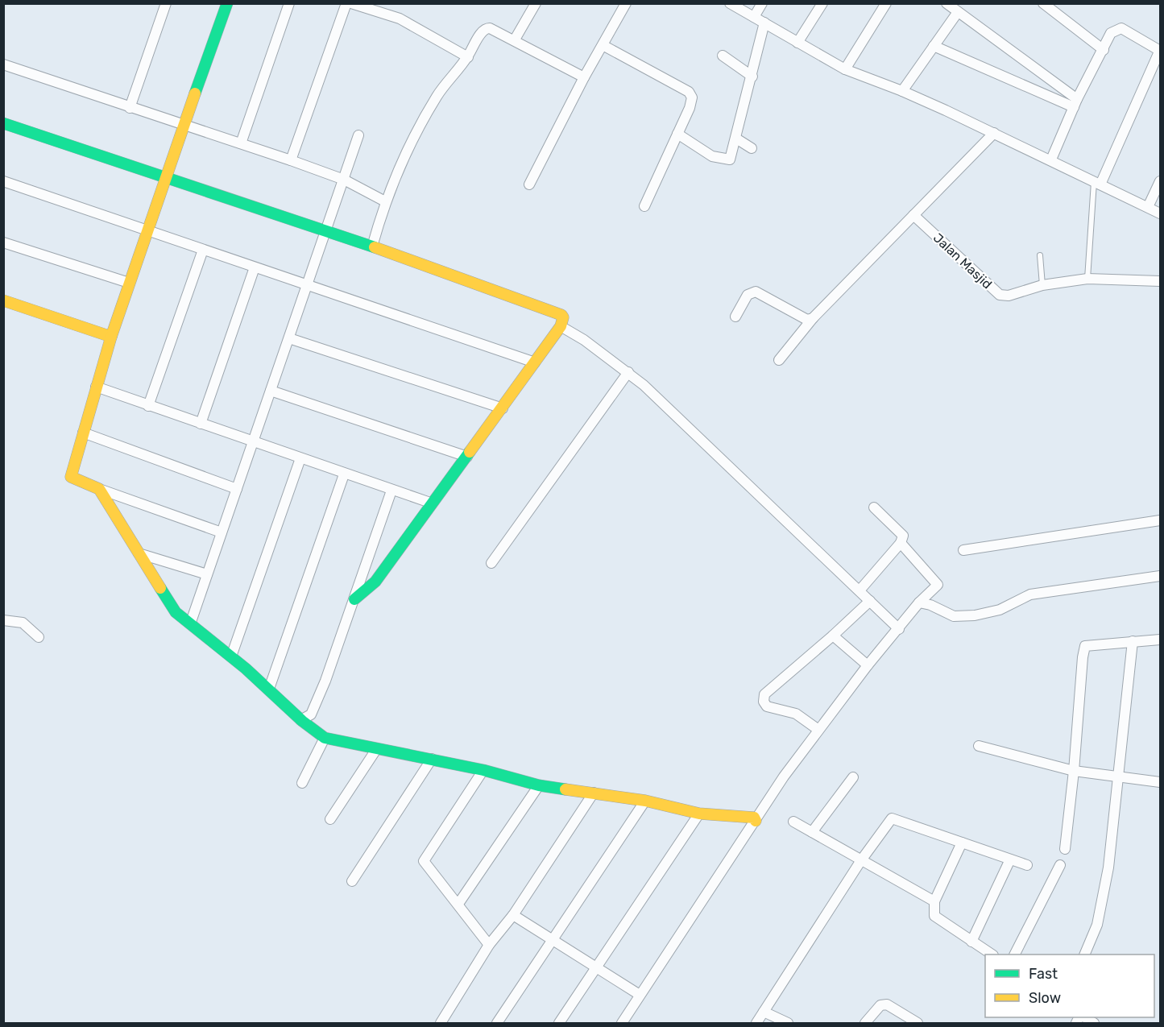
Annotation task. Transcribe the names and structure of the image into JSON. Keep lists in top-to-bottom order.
{
  "streets": {
    "street": ["Jalan Masjid"]
  },
  "legend": ["Fast", "Slow"]
}
